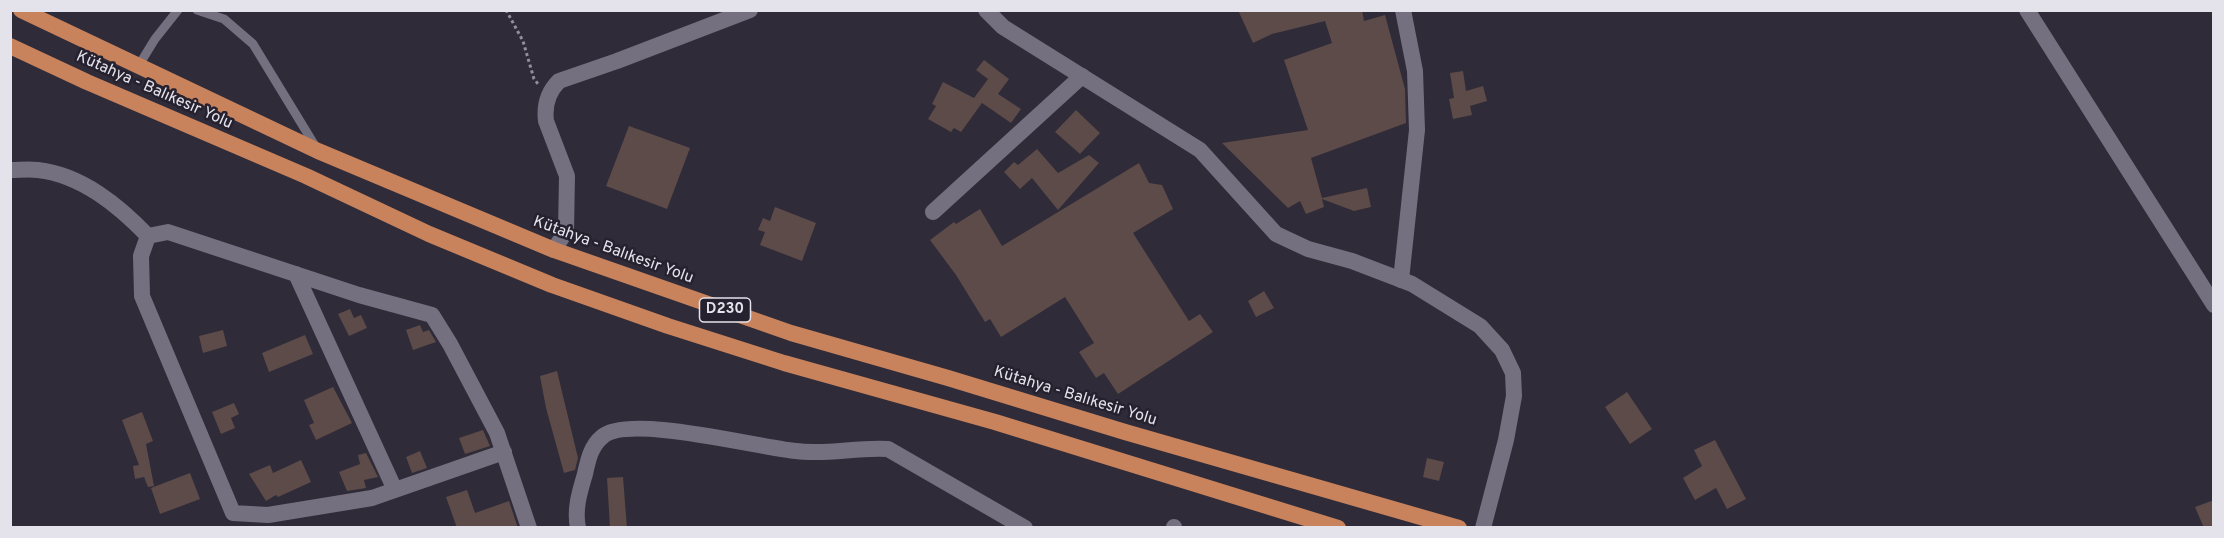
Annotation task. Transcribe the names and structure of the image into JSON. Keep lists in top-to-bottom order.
{
  "streets": {
    "highway": ["Kütahya - Balıkesir Yolu", "D230"]
  }
}
